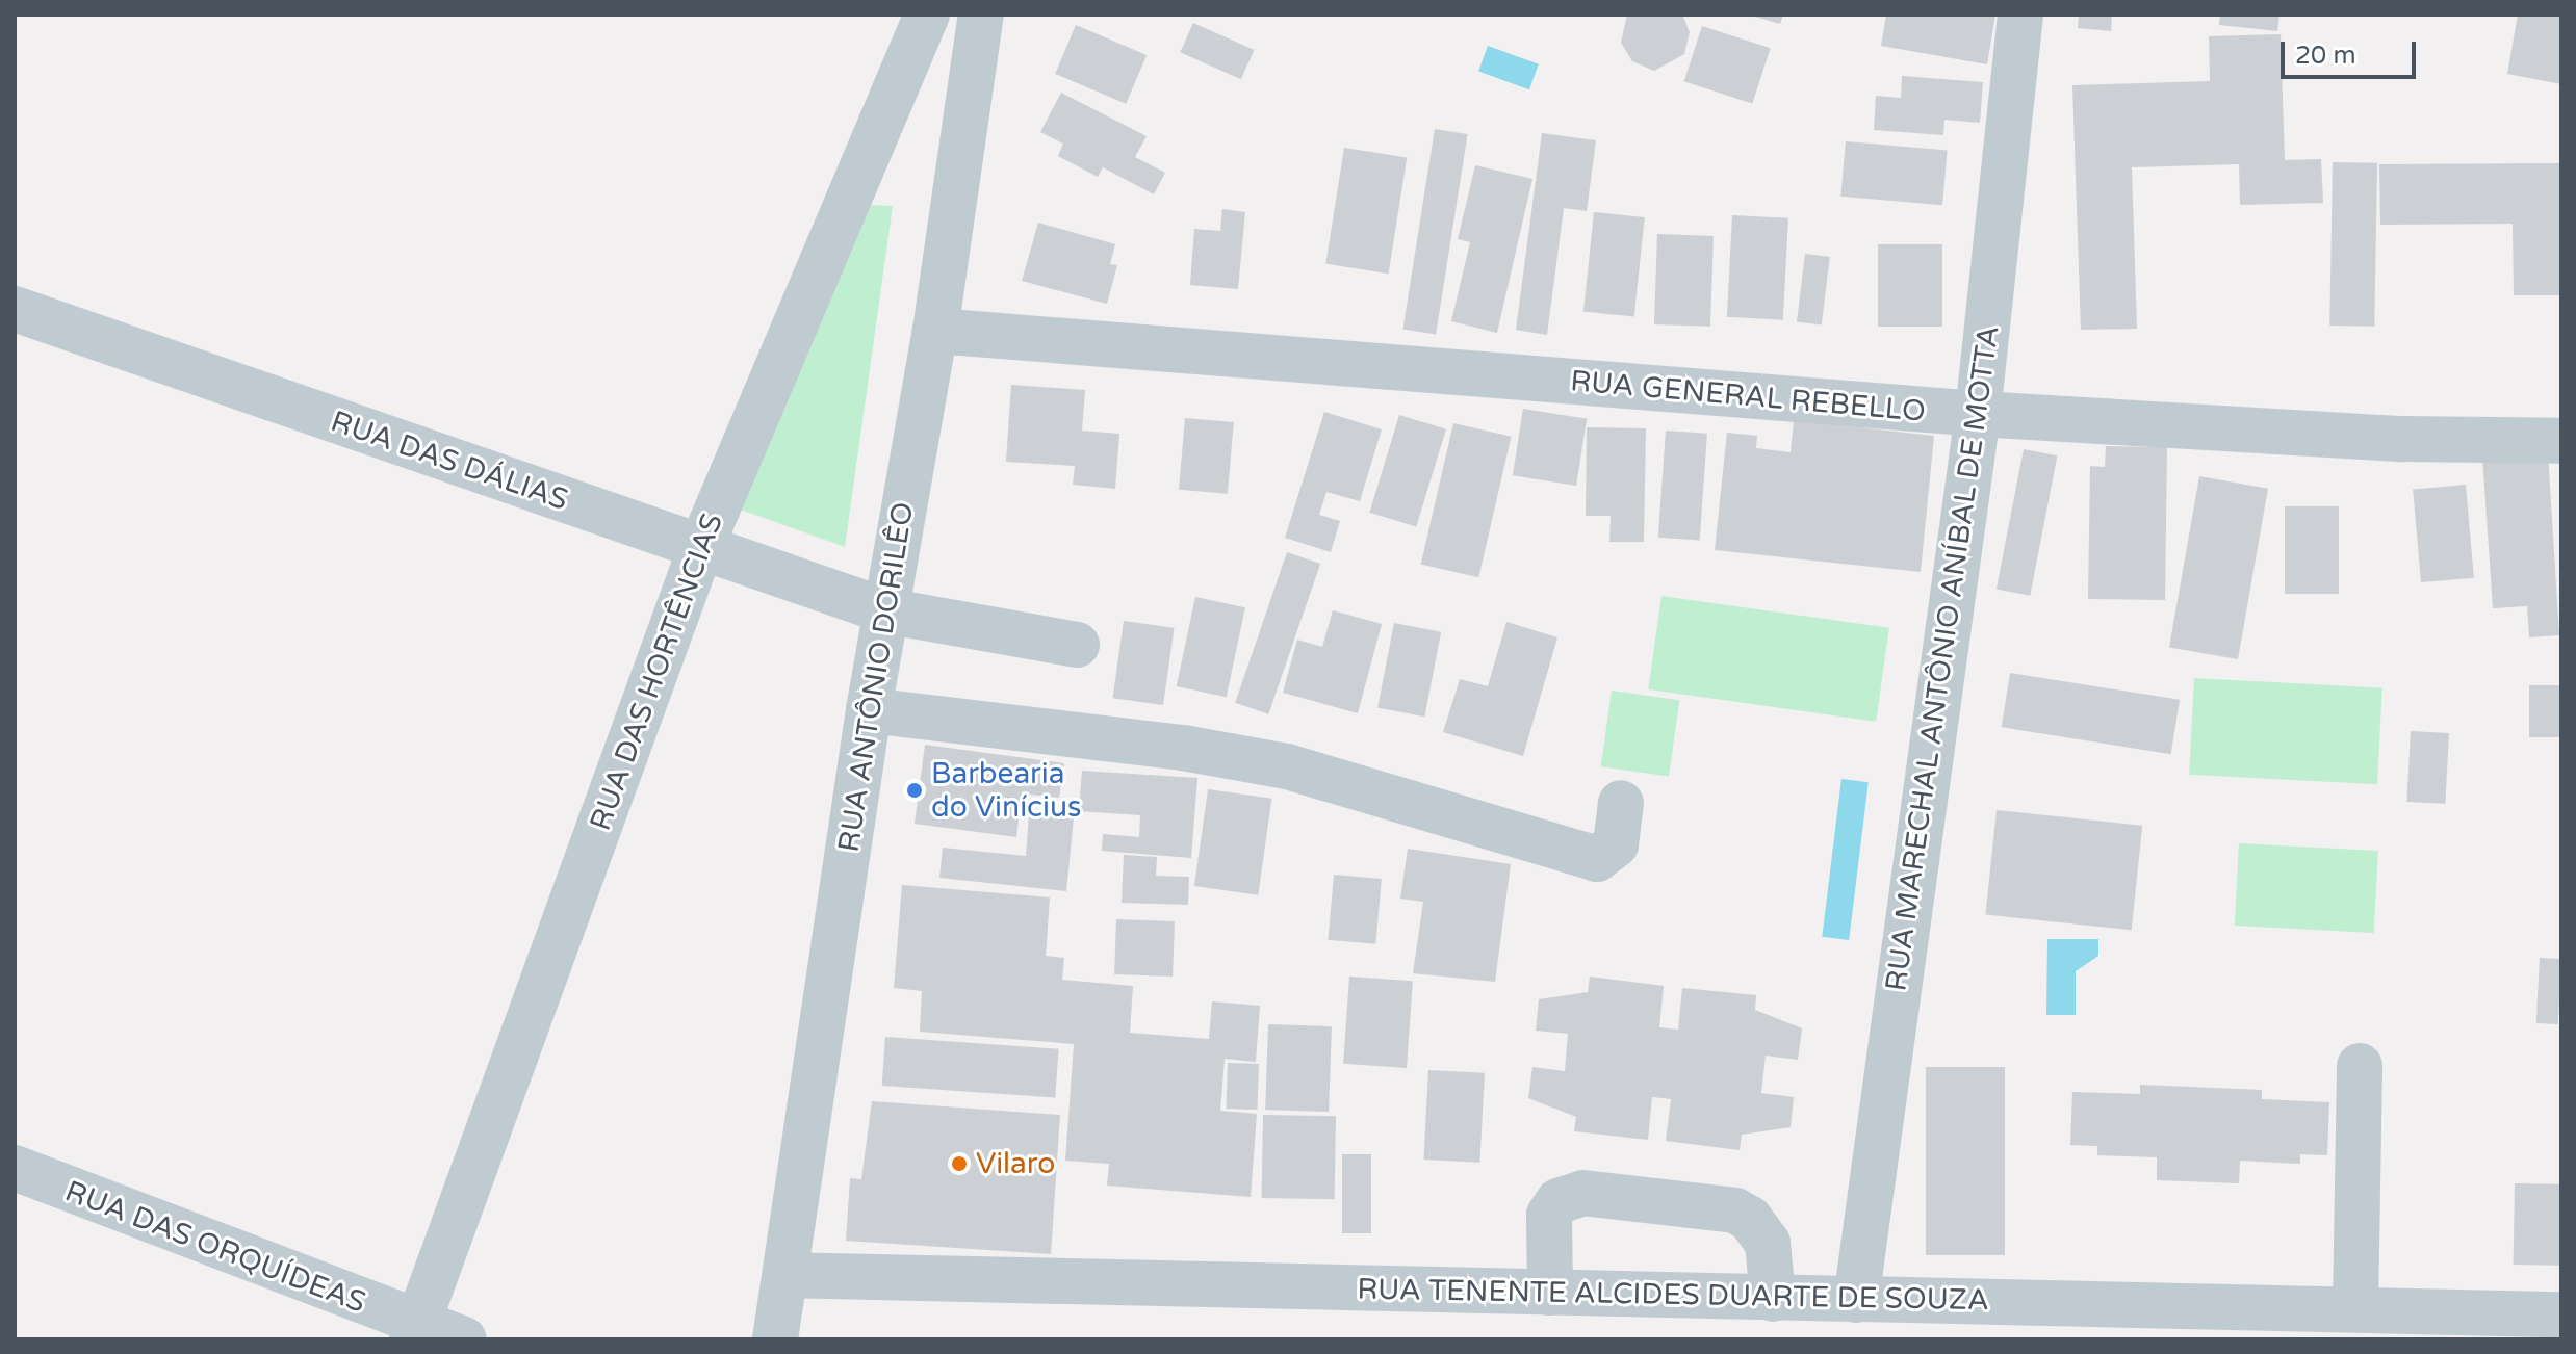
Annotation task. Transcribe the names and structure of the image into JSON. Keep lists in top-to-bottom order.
{
  "streets": {
    "street": [
      "RUA GENERAL REBELLO",
      "RUA DAS DÁLIAS",
      "RUA MARECHAL ANTÔNIO ANÍBAL DE MOTTA",
      "RUA DAS HORTÊNCIAS",
      "RUA ANTÔNIO DORILÊO",
      "RUA DAS ORQUÍDEAS",
      "RUA TENENTE ALCIDES DUARTE DE SOUZA"
    ]
  },
  "crossings": [
    ["RUA GENERAL REBELLO", "RUA MARECHAL ANTÔNIO ANÍBAL DE MOTTA"],
    ["RUA GENERAL REBELLO", "RUA ANTÔNIO DORILÊO"],
    ["RUA DAS DÁLIAS", "RUA DAS HORTÊNCIAS"],
    ["RUA DAS DÁLIAS", "RUA ANTÔNIO DORILÊO"],
    ["RUA MARECHAL ANTÔNIO ANÍBAL DE MOTTA", "RUA TENENTE ALCIDES DUARTE DE SOUZA"],
    ["RUA DAS HORTÊNCIAS", "RUA DAS ORQUÍDEAS"],
    ["RUA ANTÔNIO DORILÊO", "RUA TENENTE ALCIDES DUARTE DE SOUZA"]
  ],
  "places": ["Barbearia do Vinícius", "Vilaro"],
  "scale_bar": "20 m"
}
